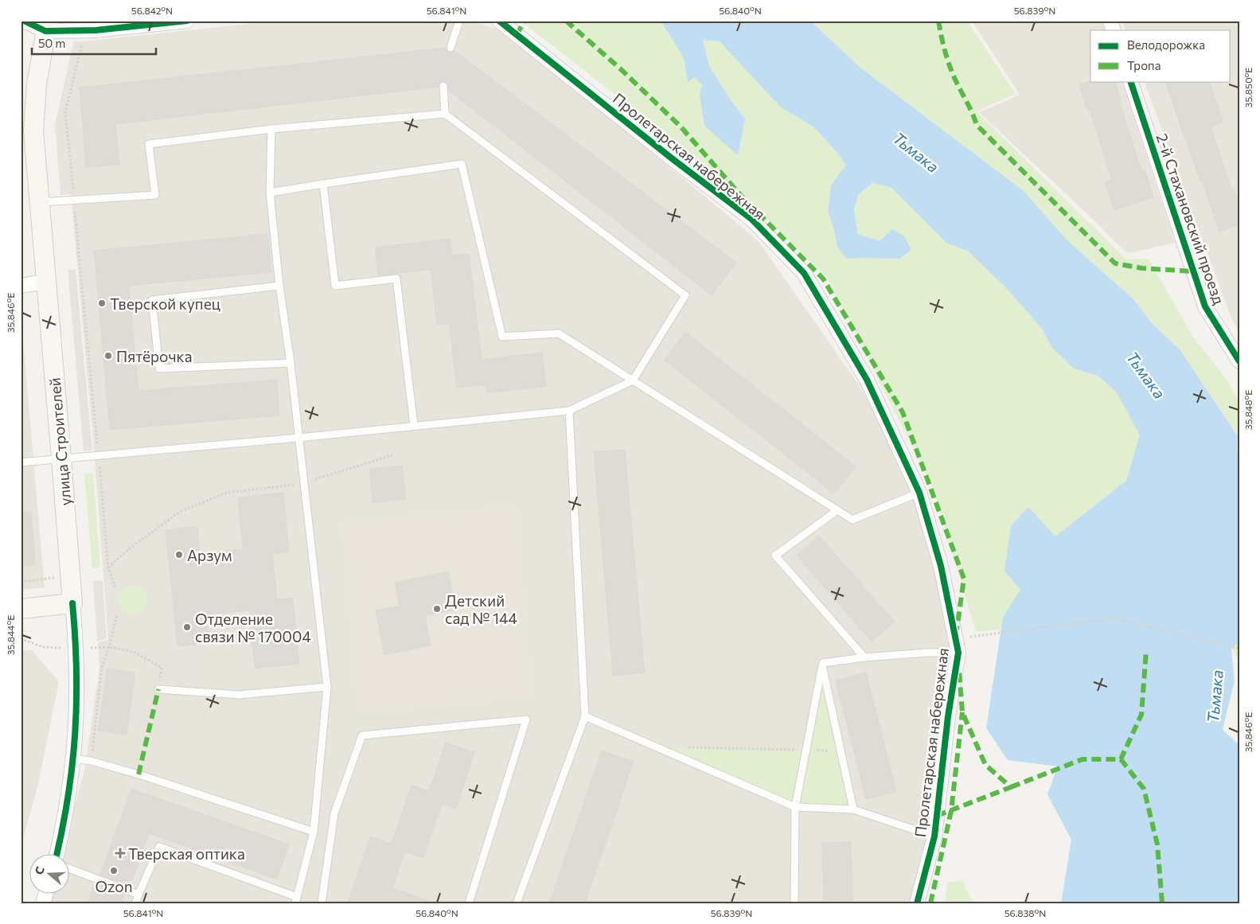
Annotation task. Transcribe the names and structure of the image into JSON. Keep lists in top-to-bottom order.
{
  "streets": {
    "main road": ["улица Строителей"],
    "street": ["Пролетарская набережная", "2-й Стахановский проезд"]
  },
  "water": ["Тьмака"],
  "places": {
    "other": [
      "Тверской купец",
      "Пятёрочка",
      "Арзум",
      "Детский сад № 144",
      "Отделение связи № 170004",
      "Ozon"
    ],
    "health": ["Тверская оптика"]
  },
  "legend": ["Велодорожка", "Тропа"],
  "scale_bar": "50 m",
  "north": "left",
  "coordinates": [
    "56.842°N",
    "56.841°N",
    "56.840°N",
    "56.839°N",
    "35.850°E",
    "35.846°E",
    "35.848°E",
    "35.844°E",
    "56.838°N"
  ]
}
